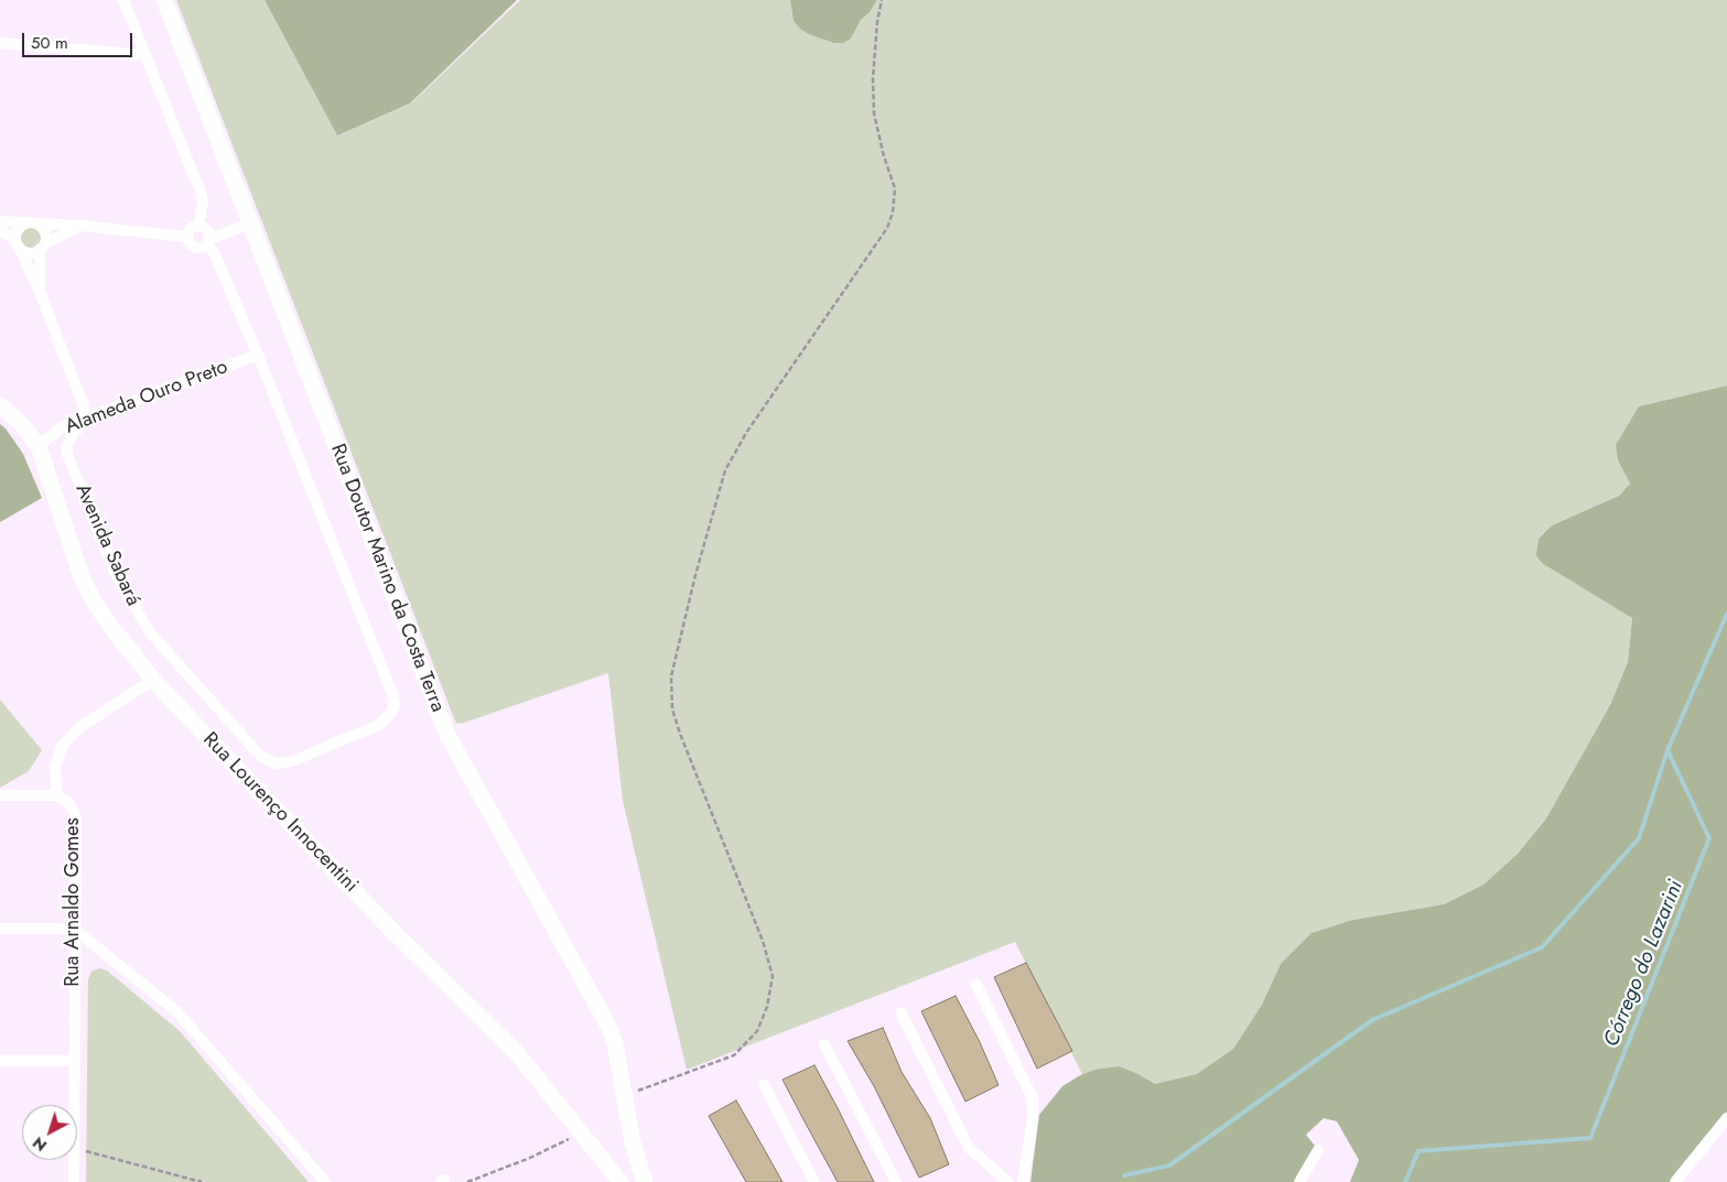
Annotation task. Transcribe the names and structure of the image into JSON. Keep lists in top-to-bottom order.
{
  "streets": {
    "main road": ["Rua Doutor Marino da Costa Terra", "Rua Lourenço Innocentini"],
    "street": ["Alameda Ouro Preto", "Avenida Sabará", "Rua Arnaldo Gomes"]
  },
  "crossings": [
    ["Alameda Ouro Preto", "Avenida Sabará"],
    ["Alameda Ouro Preto", "Rua Lourenço Innocentini"],
    ["Rua Lourenço Innocentini", "Rua Arnaldo Gomes"]
  ],
  "water": ["Córrego do Lazarini"],
  "scale_bar": "50 m",
  "north": "bottom left"
}
